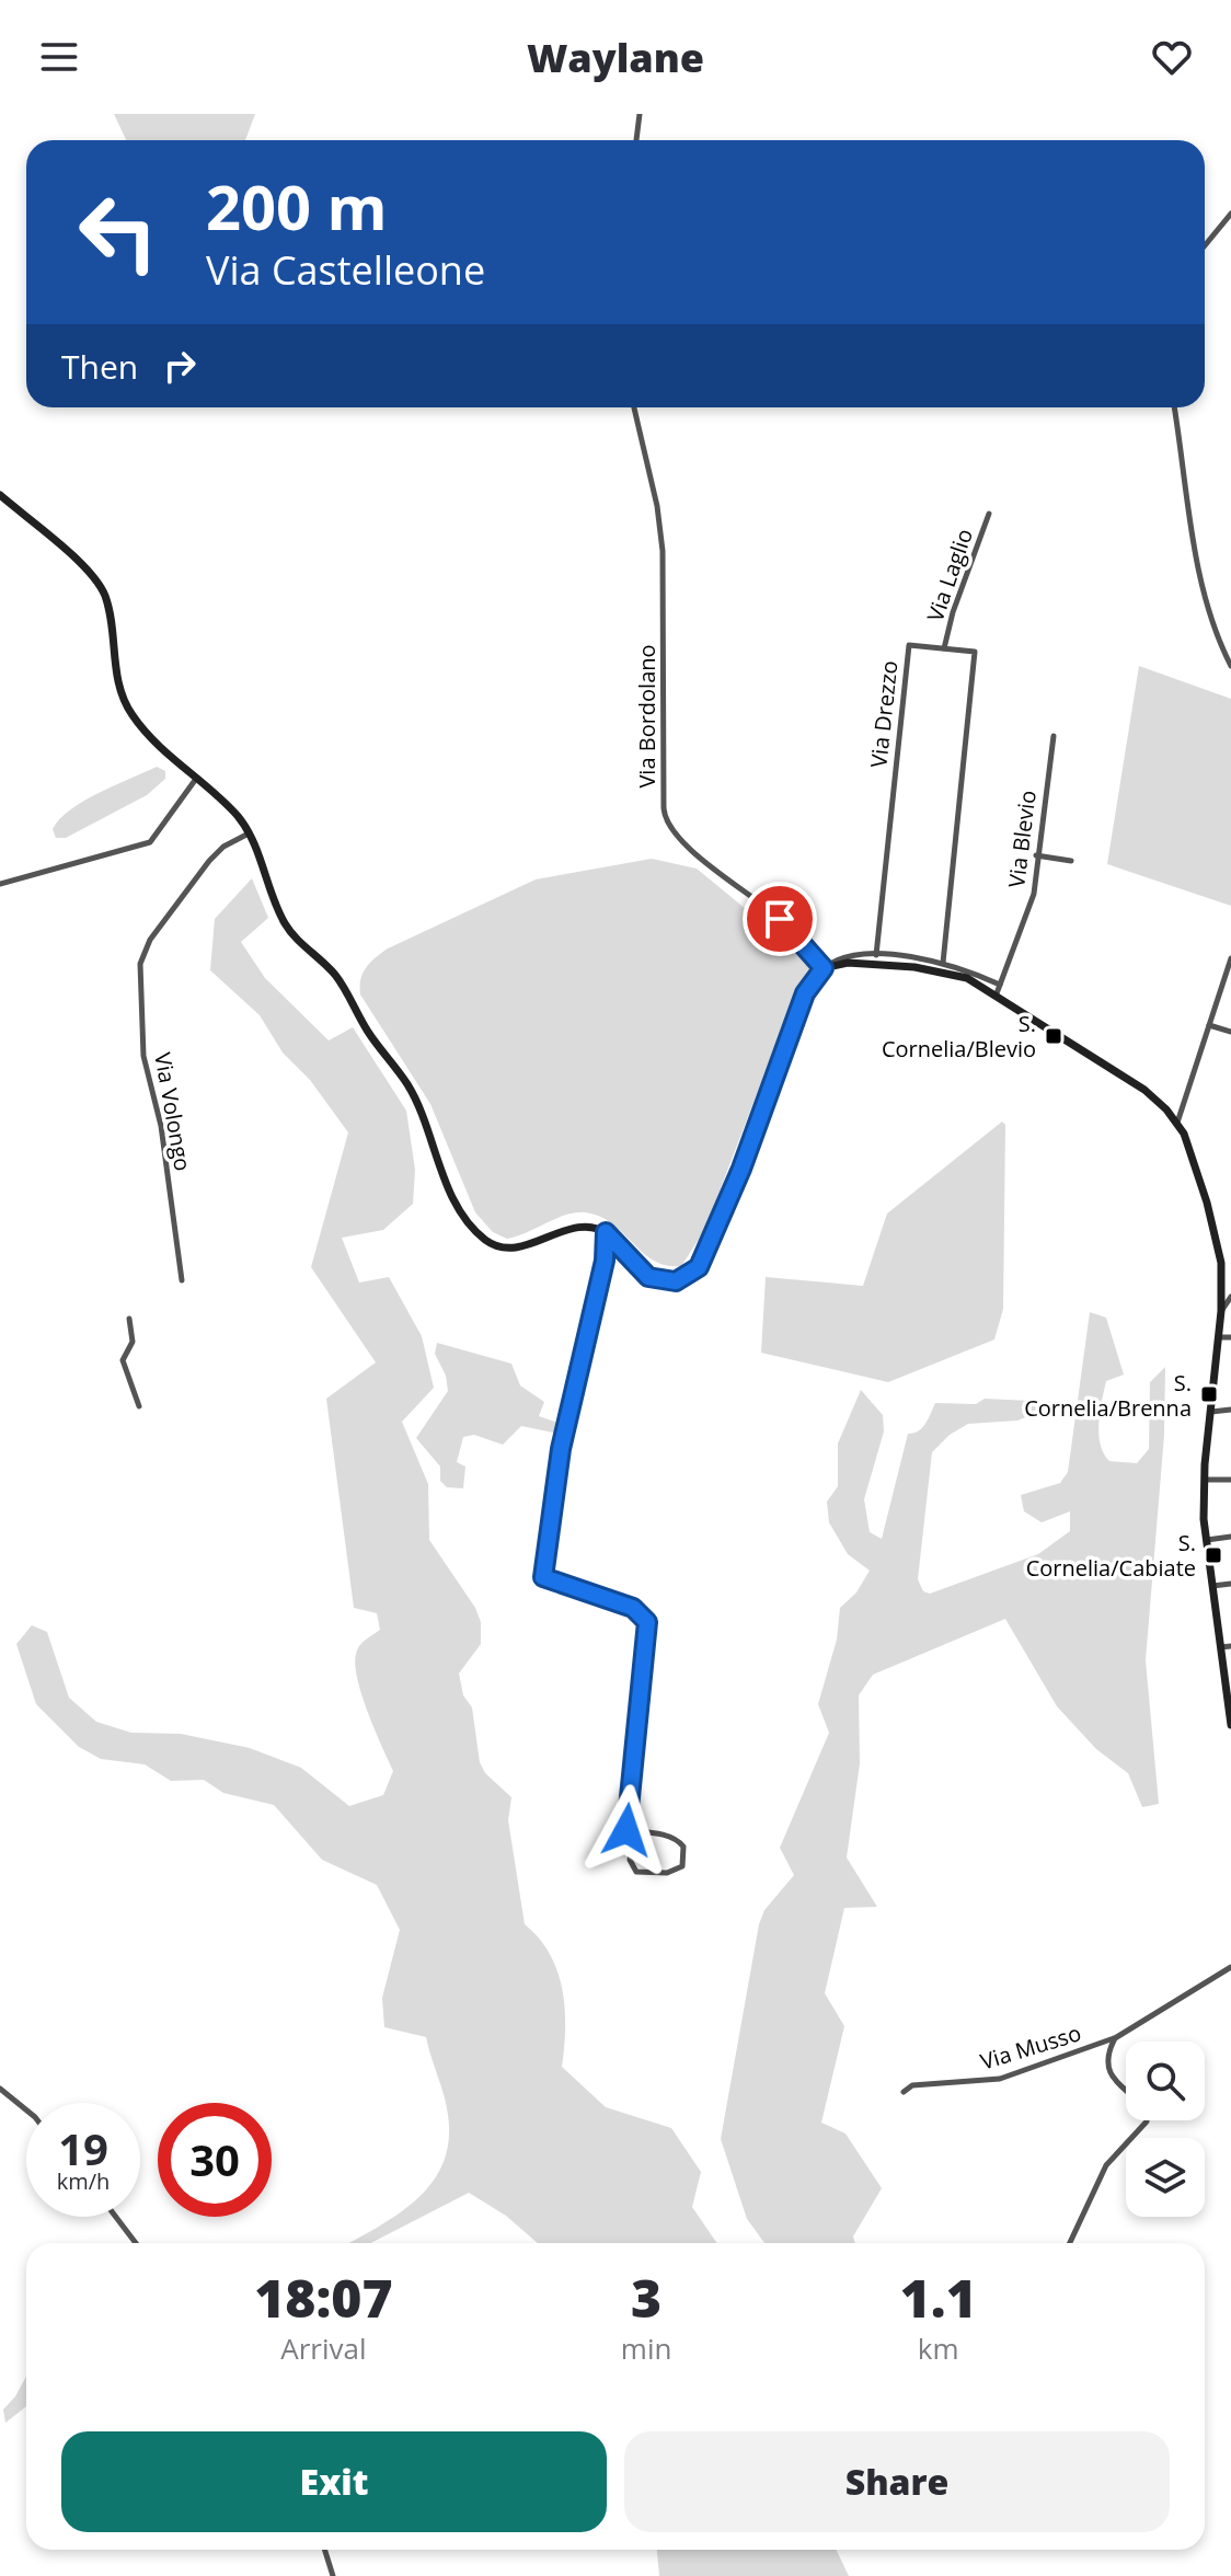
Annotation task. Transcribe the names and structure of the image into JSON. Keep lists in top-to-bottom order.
{
  "streets": {
    "street": [
      "Via Laglio",
      "Via Drezzo",
      "Via Bordolano",
      "Via Blevio",
      "Via Volongo",
      "Via Musso"
    ]
  },
  "crossings": [
    ["Via Laglio", "Via Drezzo"]
  ],
  "places": {
    "transit": ["S. Cornelia/Blevio", "S. Cornelia/Brenna", "S. Cornelia/Cabiate"]
  },
  "page": {
    "header": "Waylane",
    "turn": ["200 m", "Via Castelleone"],
    "then": "Then",
    "speed": "19 km/h",
    "limit": "30",
    "eta": [
      "18:07",
      "Arrival",
      "3",
      "min",
      "1.1",
      "km"
    ],
    "buttons": ["Exit", "Share"]
  }
}
